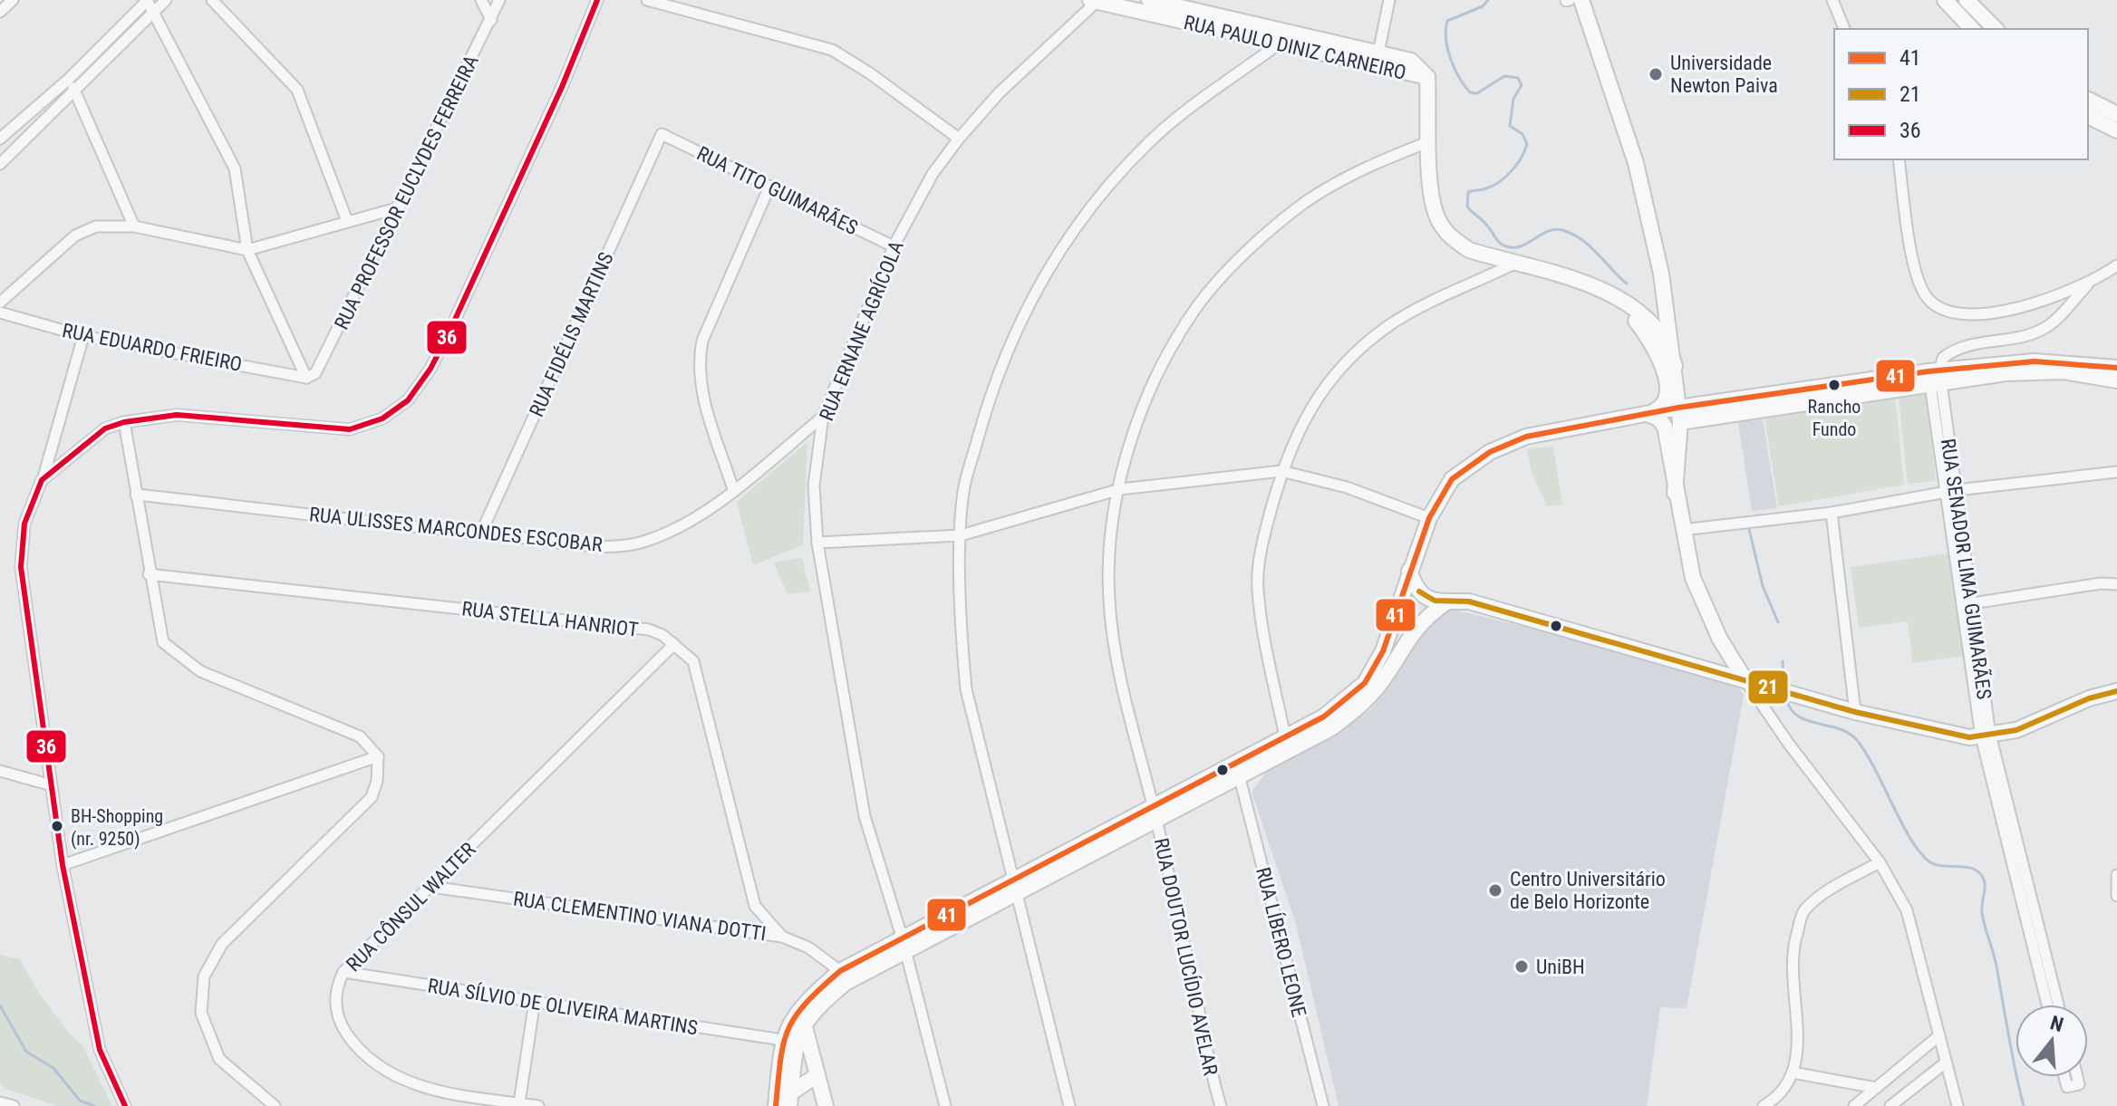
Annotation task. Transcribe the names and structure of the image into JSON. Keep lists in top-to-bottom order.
{
  "streets": {
    "main road": ["RUA PAULO DINIZ CARNEIRO"],
    "street": [
      "RUA TITO GUIMARÃES",
      "RUA PROFESSOR EUCLYDES FERREIRA",
      "RUA ERNANE AGRÍCOLA",
      "RUA FIDÉLIS MARTINS",
      "RUA EDUARDO FRIEIRO",
      "RUA ULISSES MARCONDES ESCOBAR",
      "RUA SENADOR LIMA GUIMARÃES",
      "RUA STELLA HANRIOT",
      "RUA CÔNSUL WALTER",
      "RUA CLEMENTINO VIANA DOTTI",
      "RUA LÍBERO LEONE",
      "RUA DOUTOR LUCÍDIO AVELAR",
      "RUA SÍLVIO DE OLIVEIRA MARTINS"
    ]
  },
  "crossings": [
    ["RUA PAULO DINIZ CARNEIRO", "RUA ERNANE AGRÍCOLA"],
    ["RUA TITO GUIMARÃES", "RUA ERNANE AGRÍCOLA"],
    ["RUA TITO GUIMARÃES", "RUA FIDÉLIS MARTINS"],
    ["RUA PROFESSOR EUCLYDES FERREIRA", "RUA EDUARDO FRIEIRO"],
    ["RUA ERNANE AGRÍCOLA", "RUA ULISSES MARCONDES ESCOBAR"],
    ["RUA FIDÉLIS MARTINS", "RUA ULISSES MARCONDES ESCOBAR"],
    ["RUA STELLA HANRIOT", "RUA CÔNSUL WALTER"],
    ["RUA STELLA HANRIOT", "RUA CLEMENTINO VIANA DOTTI"],
    ["RUA CÔNSUL WALTER", "RUA CLEMENTINO VIANA DOTTI"],
    ["RUA CÔNSUL WALTER", "RUA SÍLVIO DE OLIVEIRA MARTINS"]
  ],
  "places": [
    "Universidade Newton Paiva",
    "Rancho Fundo",
    "BH-Shopping (nr. 9250)",
    "Centro Universitário de Belo Horizonte",
    "UniBH"
  ],
  "lines": ["transit line 36", "transit line 41", "transit line 21"],
  "legend": ["41", "21", "36"],
  "north": "top"
}
